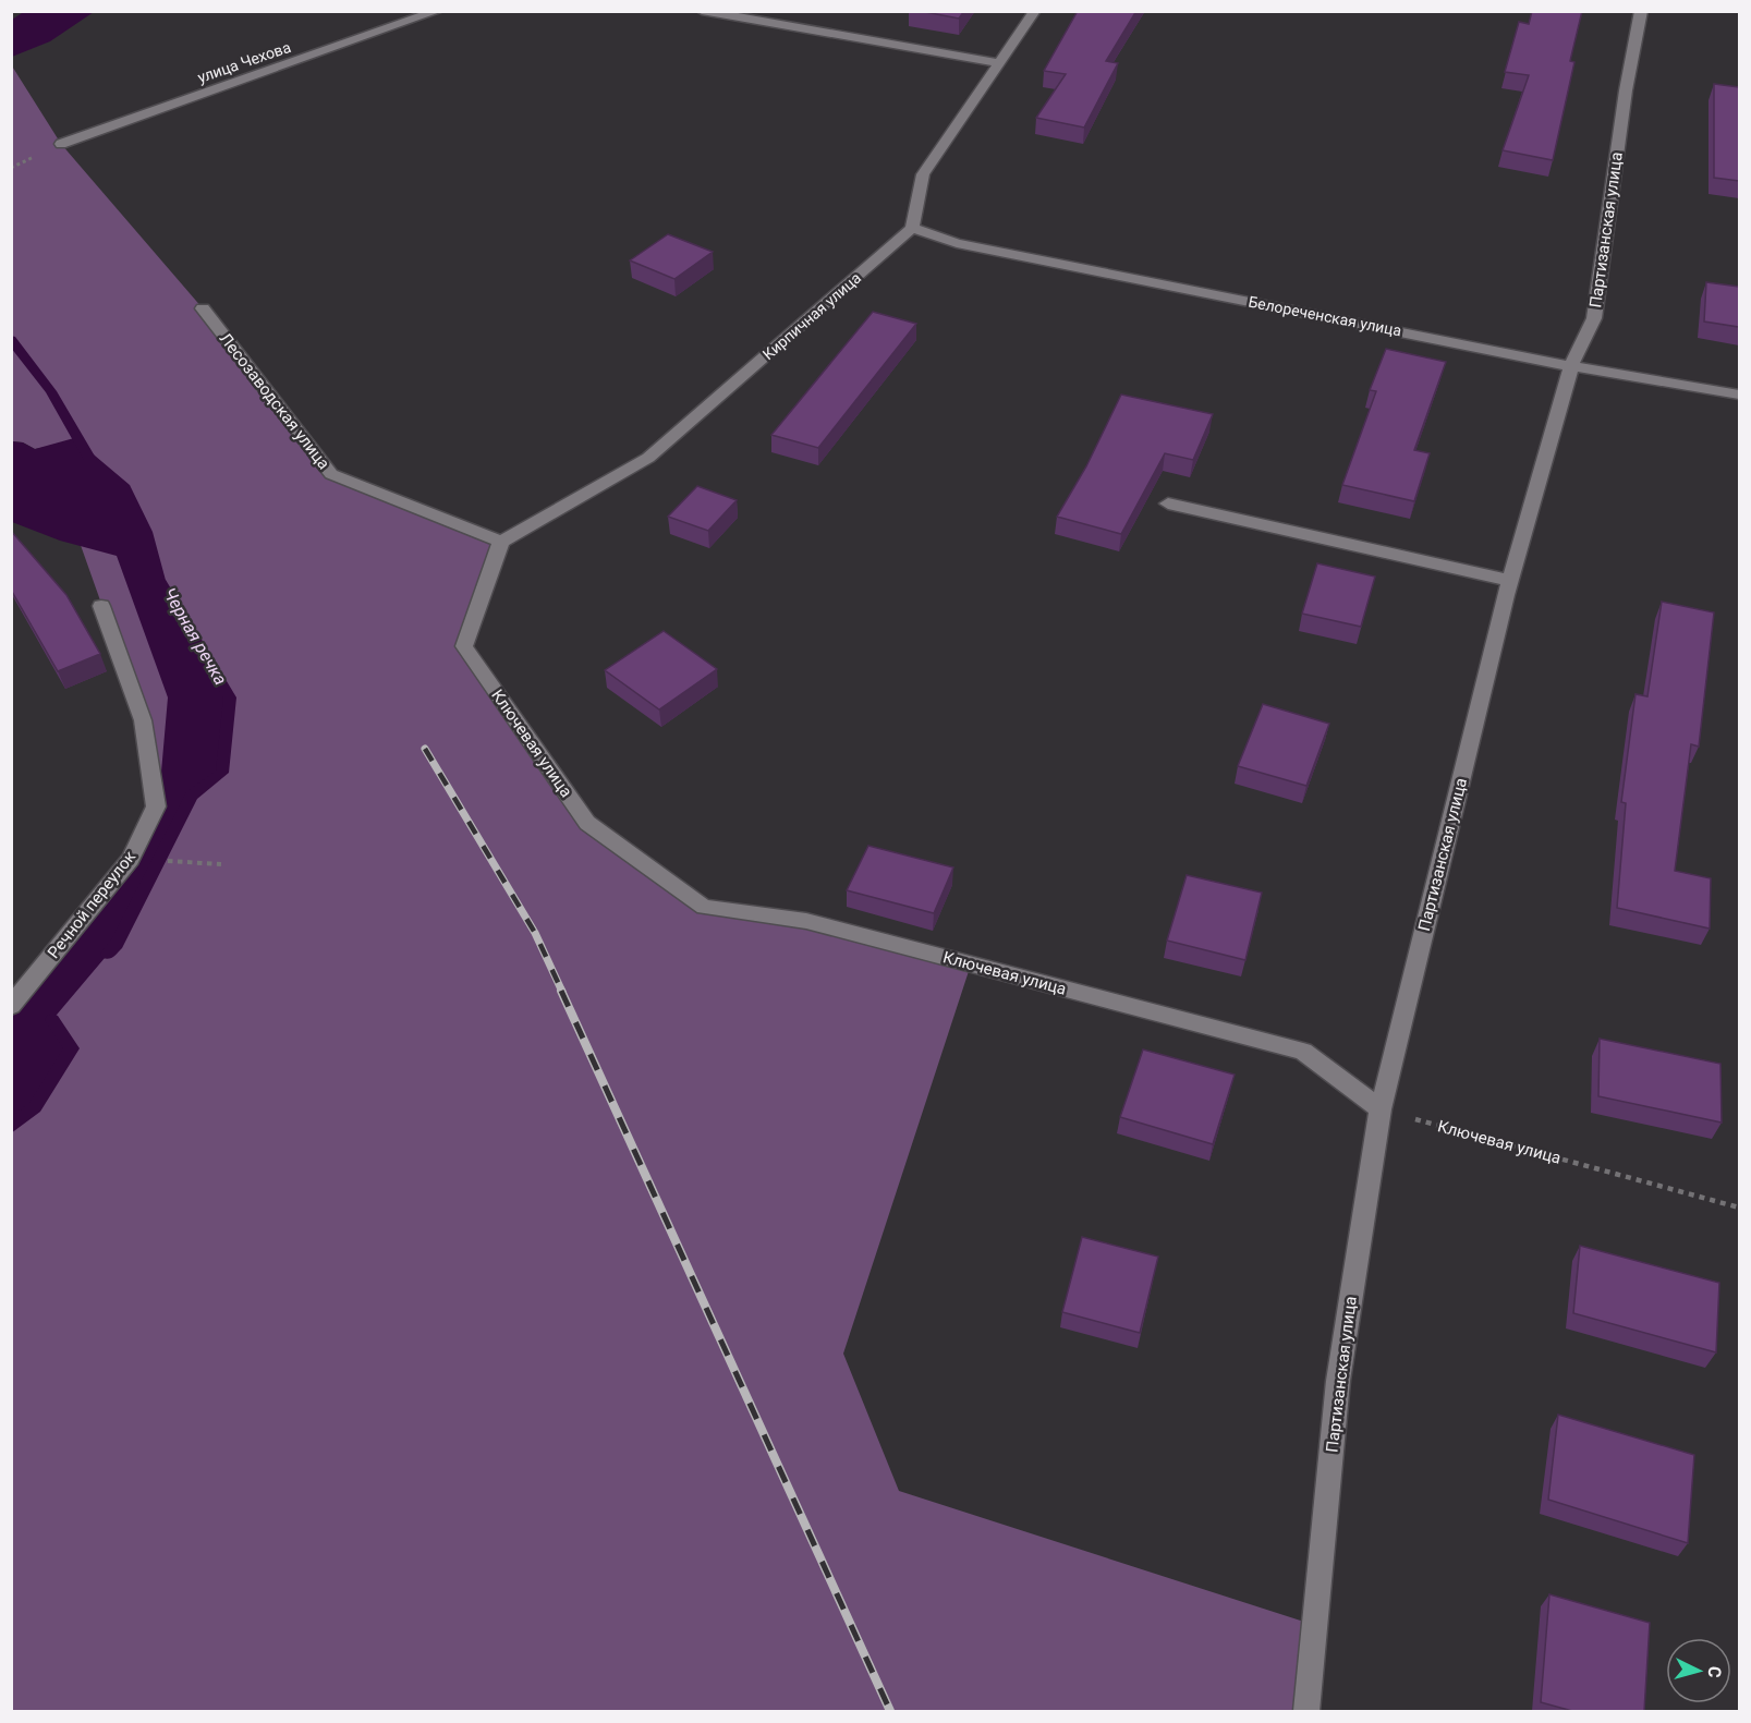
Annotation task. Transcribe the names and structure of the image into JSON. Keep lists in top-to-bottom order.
{
  "streets": {
    "street": [
      "улица Чехова",
      "Партизанская улица",
      "Кирпичная улица",
      "Белореченская улица",
      "Лесозаводская улица",
      "Ключевая улица",
      "Речной переулок"
    ]
  },
  "crossings": [
    ["Партизанская улица", "Белореченская улица"],
    ["Партизанская улица", "Ключевая улица"],
    ["Кирпичная улица", "Белореченская улица"],
    ["Кирпичная улица", "Лесозаводская улица"],
    ["Кирпичная улица", "Ключевая улица"],
    ["Лесозаводская улица", "Ключевая улица"]
  ],
  "water": ["Черная речка"],
  "north": "right"
}
